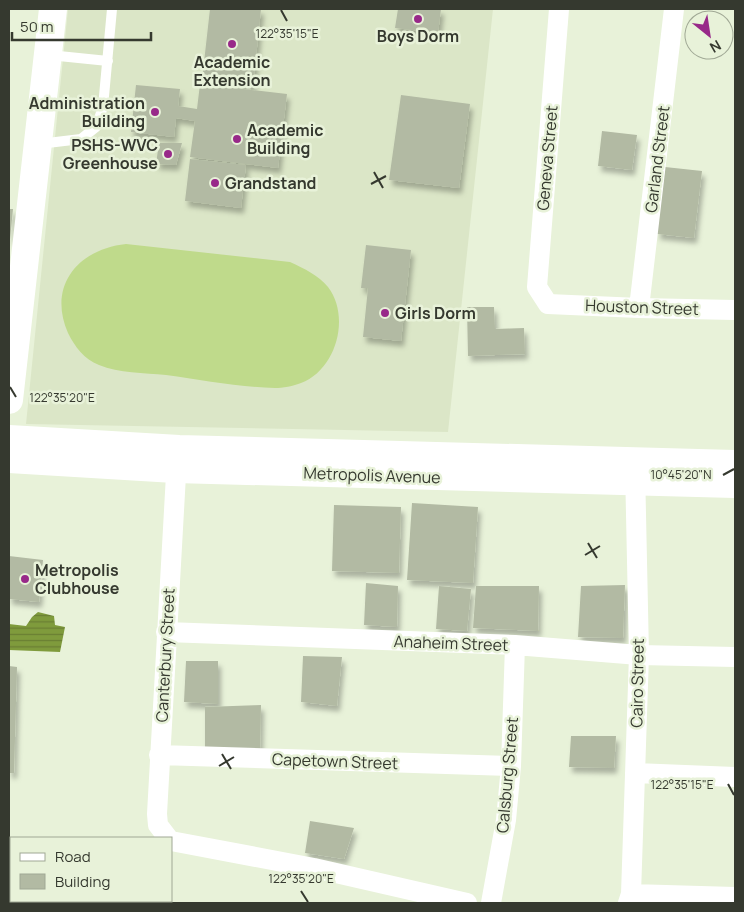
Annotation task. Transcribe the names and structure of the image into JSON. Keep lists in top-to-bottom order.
{
  "streets": {
    "main road": ["Metropolis Avenue"],
    "street": [
      "Geneva Street",
      "Garland Street",
      "Houston Street",
      "Anaheim Street",
      "Canterbury Street",
      "Cairo Street",
      "Capetown Street",
      "Calsburg Street"
    ]
  },
  "crossings": [
    ["Geneva Street", "Houston Street"],
    ["Garland Street", "Houston Street"],
    ["Metropolis Avenue", "Canterbury Street"],
    ["Metropolis Avenue", "Cairo Street"],
    ["Anaheim Street", "Canterbury Street"],
    ["Anaheim Street", "Cairo Street"],
    ["Anaheim Street", "Calsburg Street"],
    ["Canterbury Street", "Capetown Street"],
    ["Capetown Street", "Calsburg Street"]
  ],
  "places": [
    "Boys Dorm",
    "Academic Extension",
    "Administration Building",
    "Academic Building",
    "PSHS-WVC Greenhouse",
    "Grandstand",
    "Girls Dorm",
    "Metropolis Clubhouse"
  ],
  "legend": ["Road", "Building"],
  "scale_bar": "50 m",
  "north": "bottom right",
  "coordinates": ["122°35'15\"E", "122°35'20\"E", "10°45'20\"N"]
}
